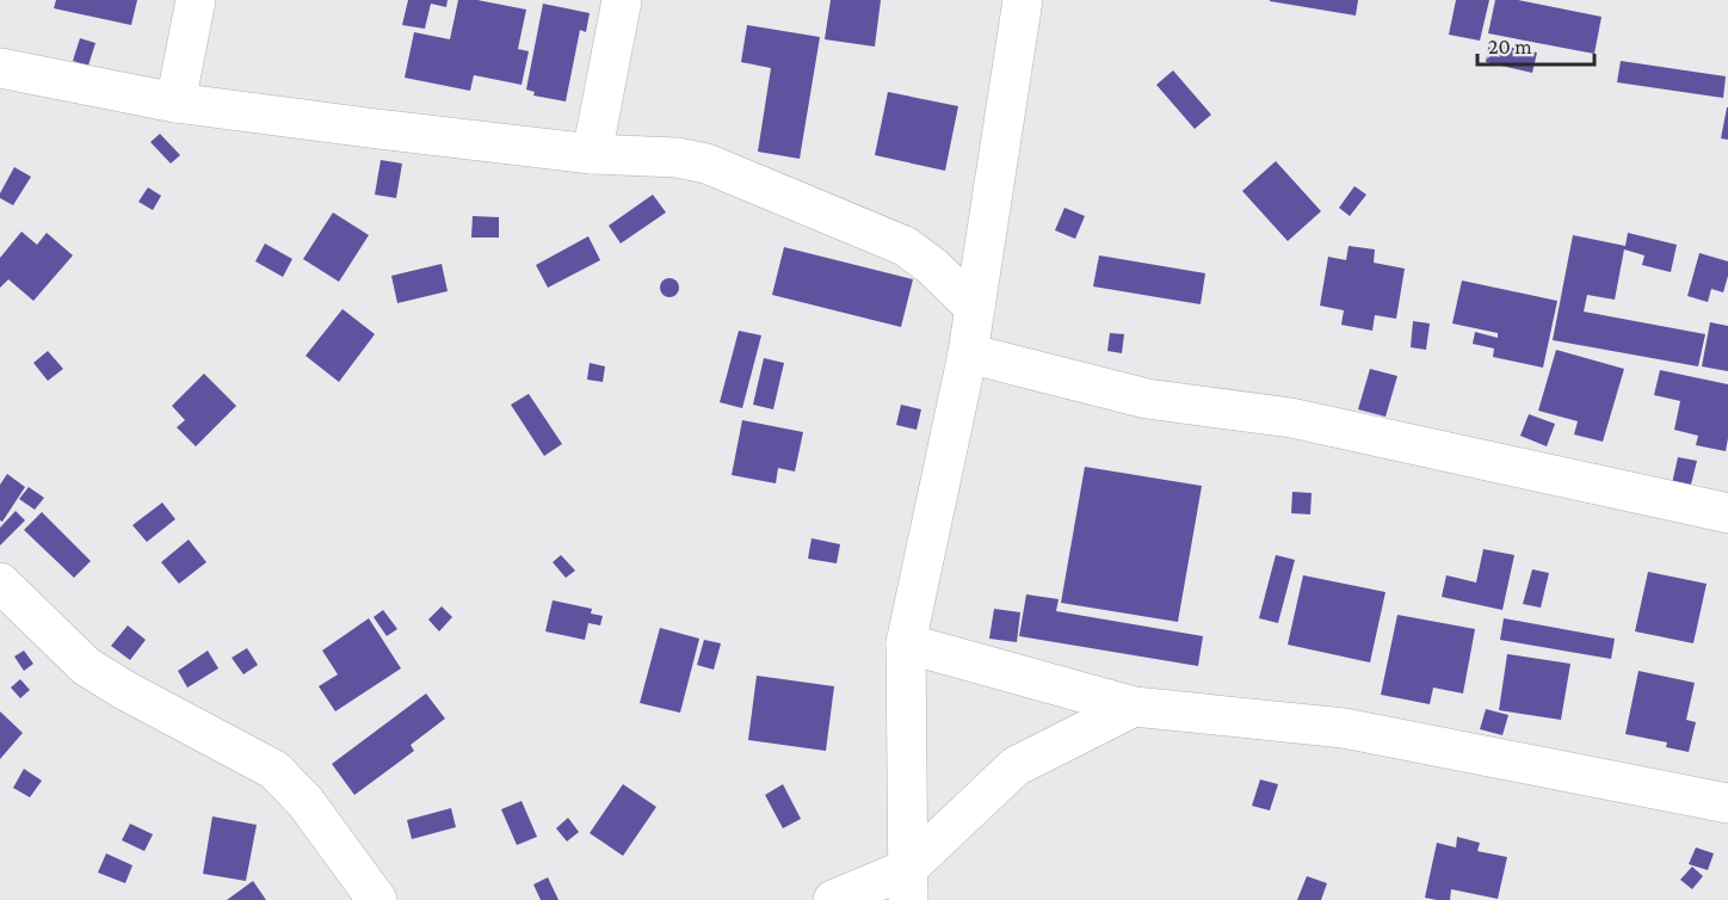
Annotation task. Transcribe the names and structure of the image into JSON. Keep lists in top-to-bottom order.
{
  "scale_bar": "20 m"
}
